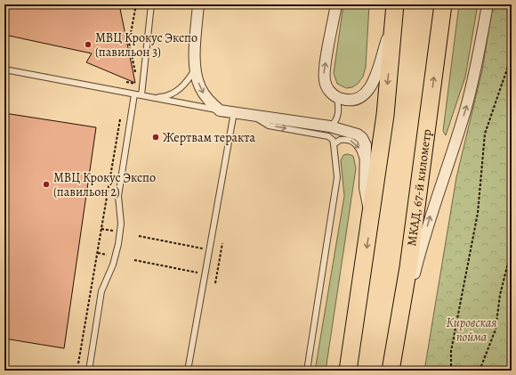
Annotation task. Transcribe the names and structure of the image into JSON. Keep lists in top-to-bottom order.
{
  "streets": {
    "highway": ["МКАД, 67-й километр"]
  },
  "parks": ["Кировская пойма"],
  "places": ["МВЦ Крокус Экспо (павильон 3)", "Жертвам теракта", "МВЦ Крокус Экспо (павильон 2)"]
}
